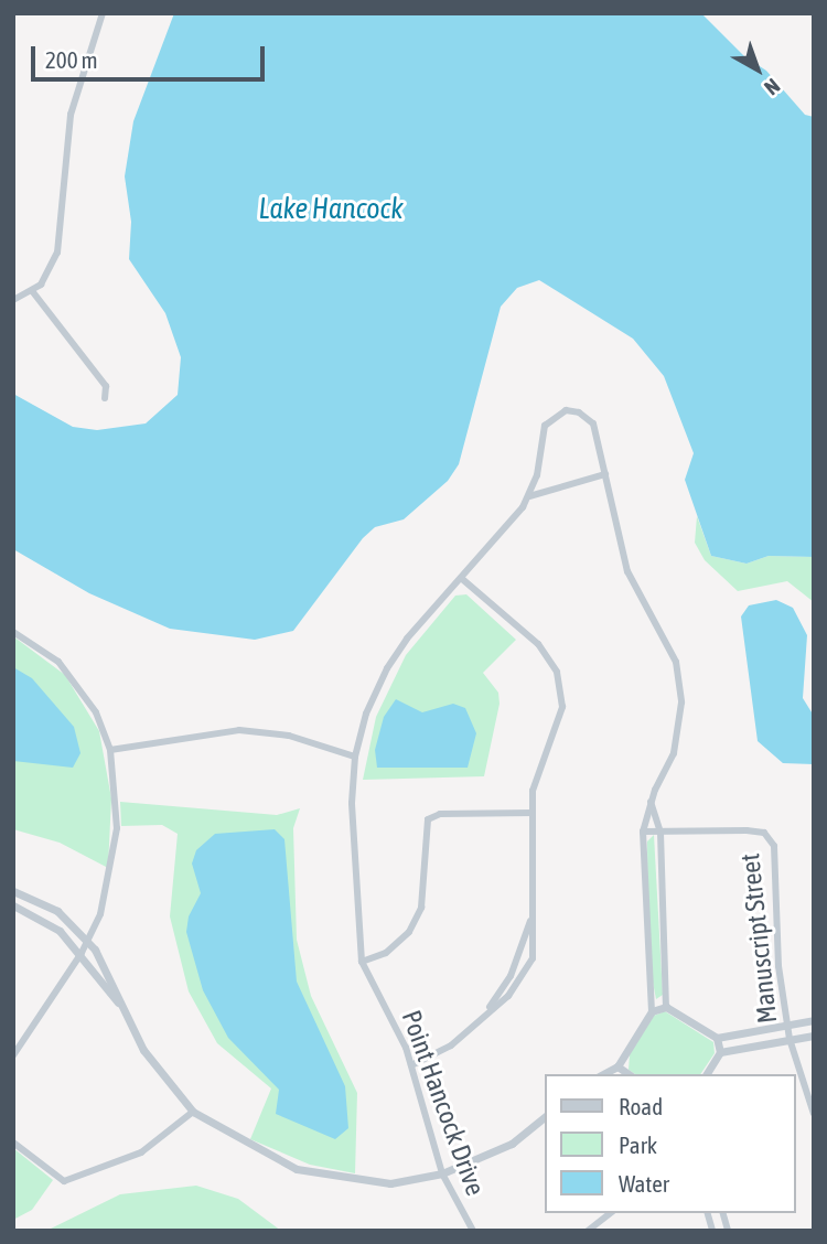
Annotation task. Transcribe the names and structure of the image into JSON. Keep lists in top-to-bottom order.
{
  "streets": {
    "street": ["Manuscript Street", "Point Hancock Drive"]
  },
  "crossings": [
    ["Manuscript Street", "Point Hancock Drive"]
  ],
  "water": ["Lake Hancock"],
  "legend": ["Road", "Park", "Water"],
  "scale_bar": "200 m",
  "north": "bottom right"
}
